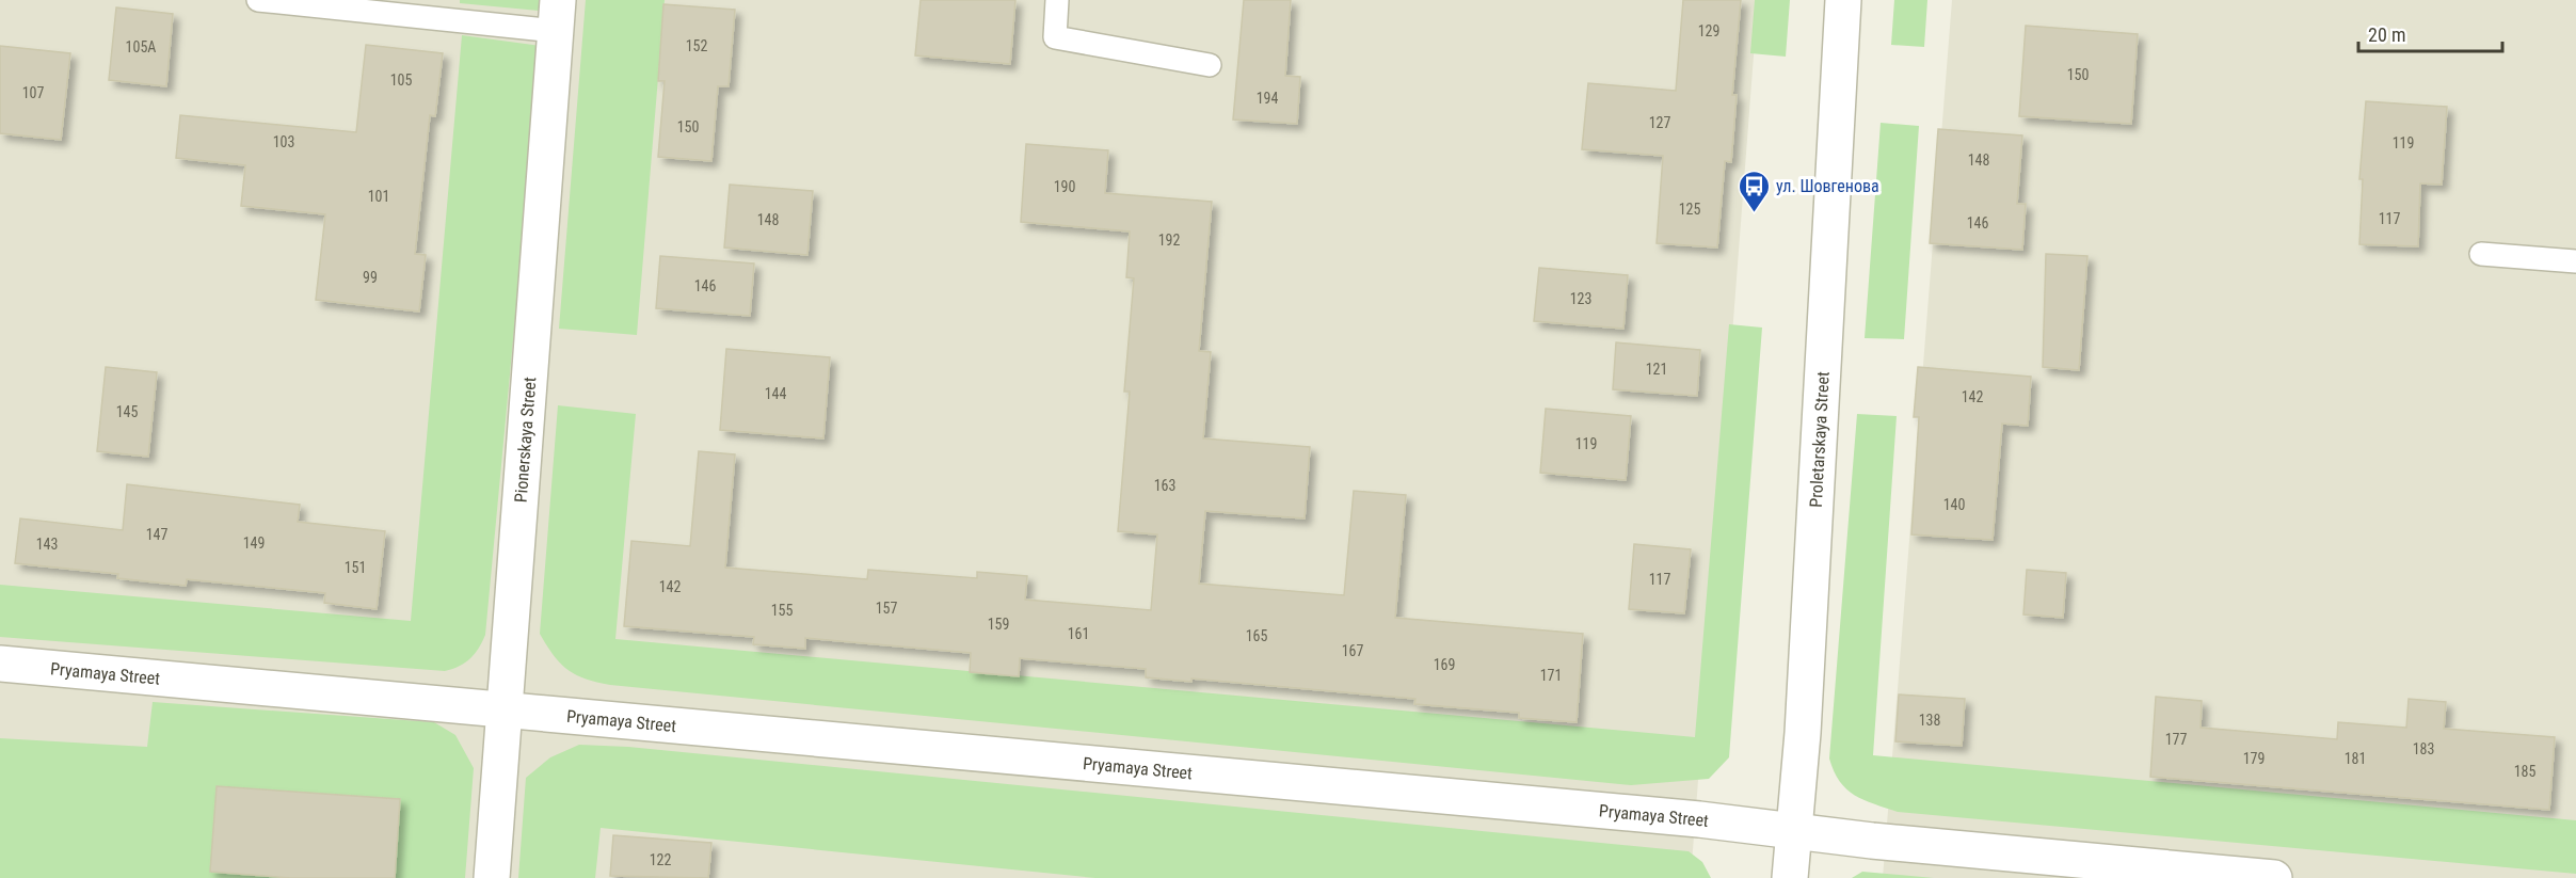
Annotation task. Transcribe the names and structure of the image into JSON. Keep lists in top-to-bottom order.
{
  "streets": {
    "street": ["Pionerskaya Street", "Proletarskaya Street", "Pryamaya Street"]
  },
  "crossings": [
    ["Pionerskaya Street", "Pryamaya Street"],
    ["Proletarskaya Street", "Pryamaya Street"]
  ],
  "places": {
    "bus stop": ["ул. Шовгенова"]
  },
  "house_numbers": [
    "129",
    "152",
    "105А",
    "150",
    "105",
    "107",
    "194",
    "127",
    "150",
    "103",
    "119",
    "148",
    "190",
    "101",
    "125",
    "117",
    "148",
    "146",
    "192",
    "99",
    "146",
    "123",
    "121",
    "144",
    "142",
    "145",
    "119",
    "163",
    "140",
    "147",
    "149",
    "143",
    "151",
    "117",
    "142",
    "157",
    "155",
    "159",
    "161",
    "165",
    "167",
    "169",
    "171",
    "138",
    "177",
    "183",
    "179",
    "181",
    "185",
    "122"
  ],
  "scale_bar": "20 m"
}
